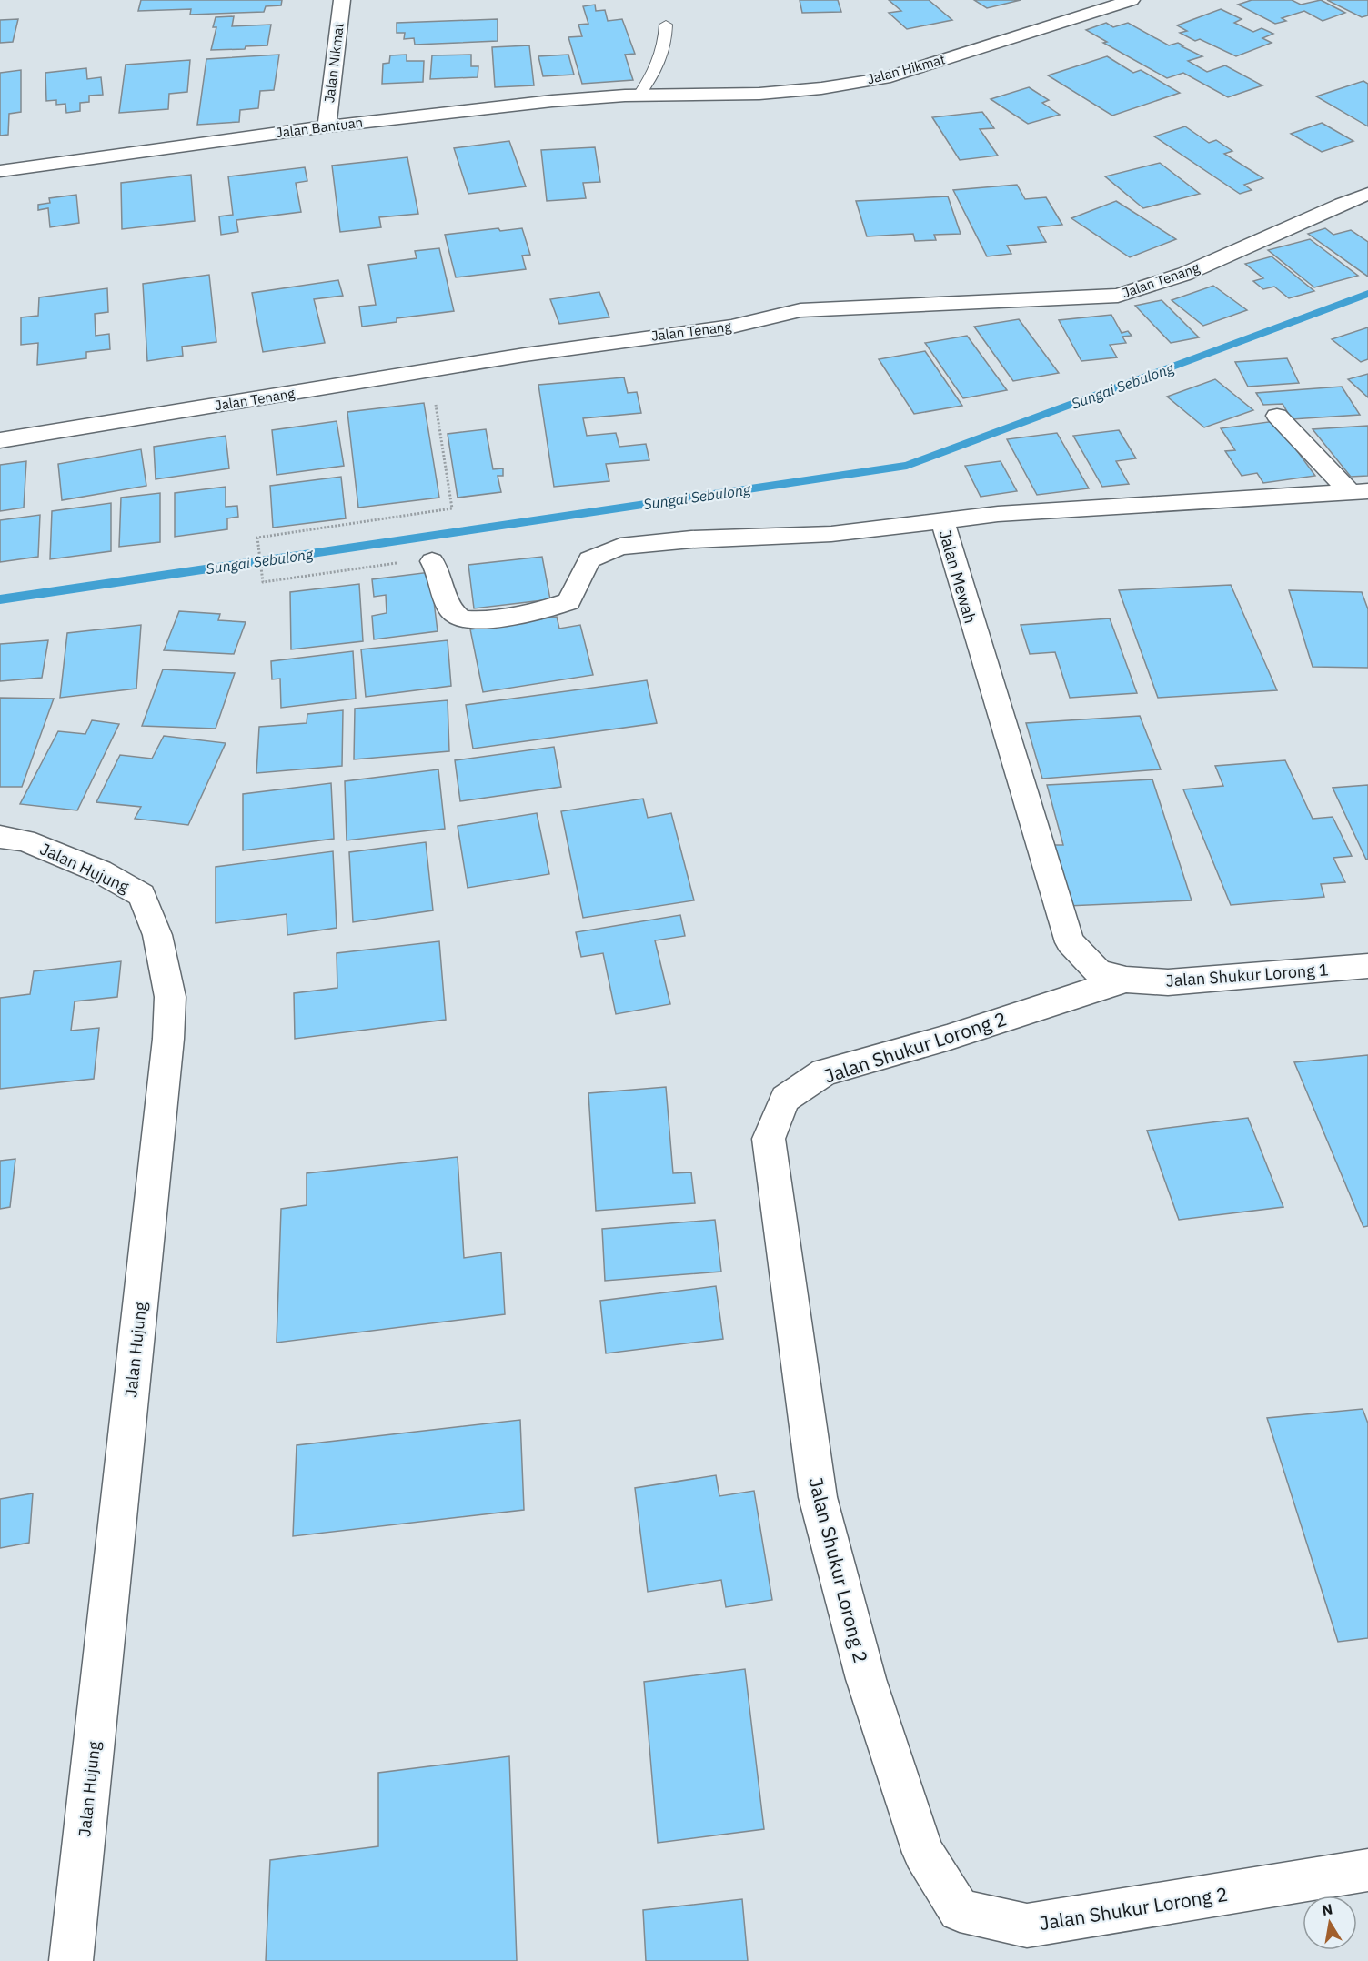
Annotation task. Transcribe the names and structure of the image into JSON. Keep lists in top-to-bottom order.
{
  "streets": {
    "street": [
      "Jalan Nikmat",
      "Jalan Hikmat",
      "Jalan Bantuan",
      "Jalan Tenang",
      "Jalan Mewah",
      "Jalan Hujung",
      "Jalan Shukur Lorong 1",
      "Jalan Shukur Lorong 2"
    ]
  },
  "crossings": [
    ["Jalan Nikmat", "Jalan Bantuan"],
    ["Jalan Hikmat", "Jalan Bantuan"],
    ["Jalan Mewah", "Jalan Shukur Lorong 1"],
    ["Jalan Mewah", "Jalan Shukur Lorong 2"],
    ["Jalan Shukur Lorong 1", "Jalan Shukur Lorong 2"]
  ],
  "water": ["Sungai Sebulong"],
  "north": "top"
}
